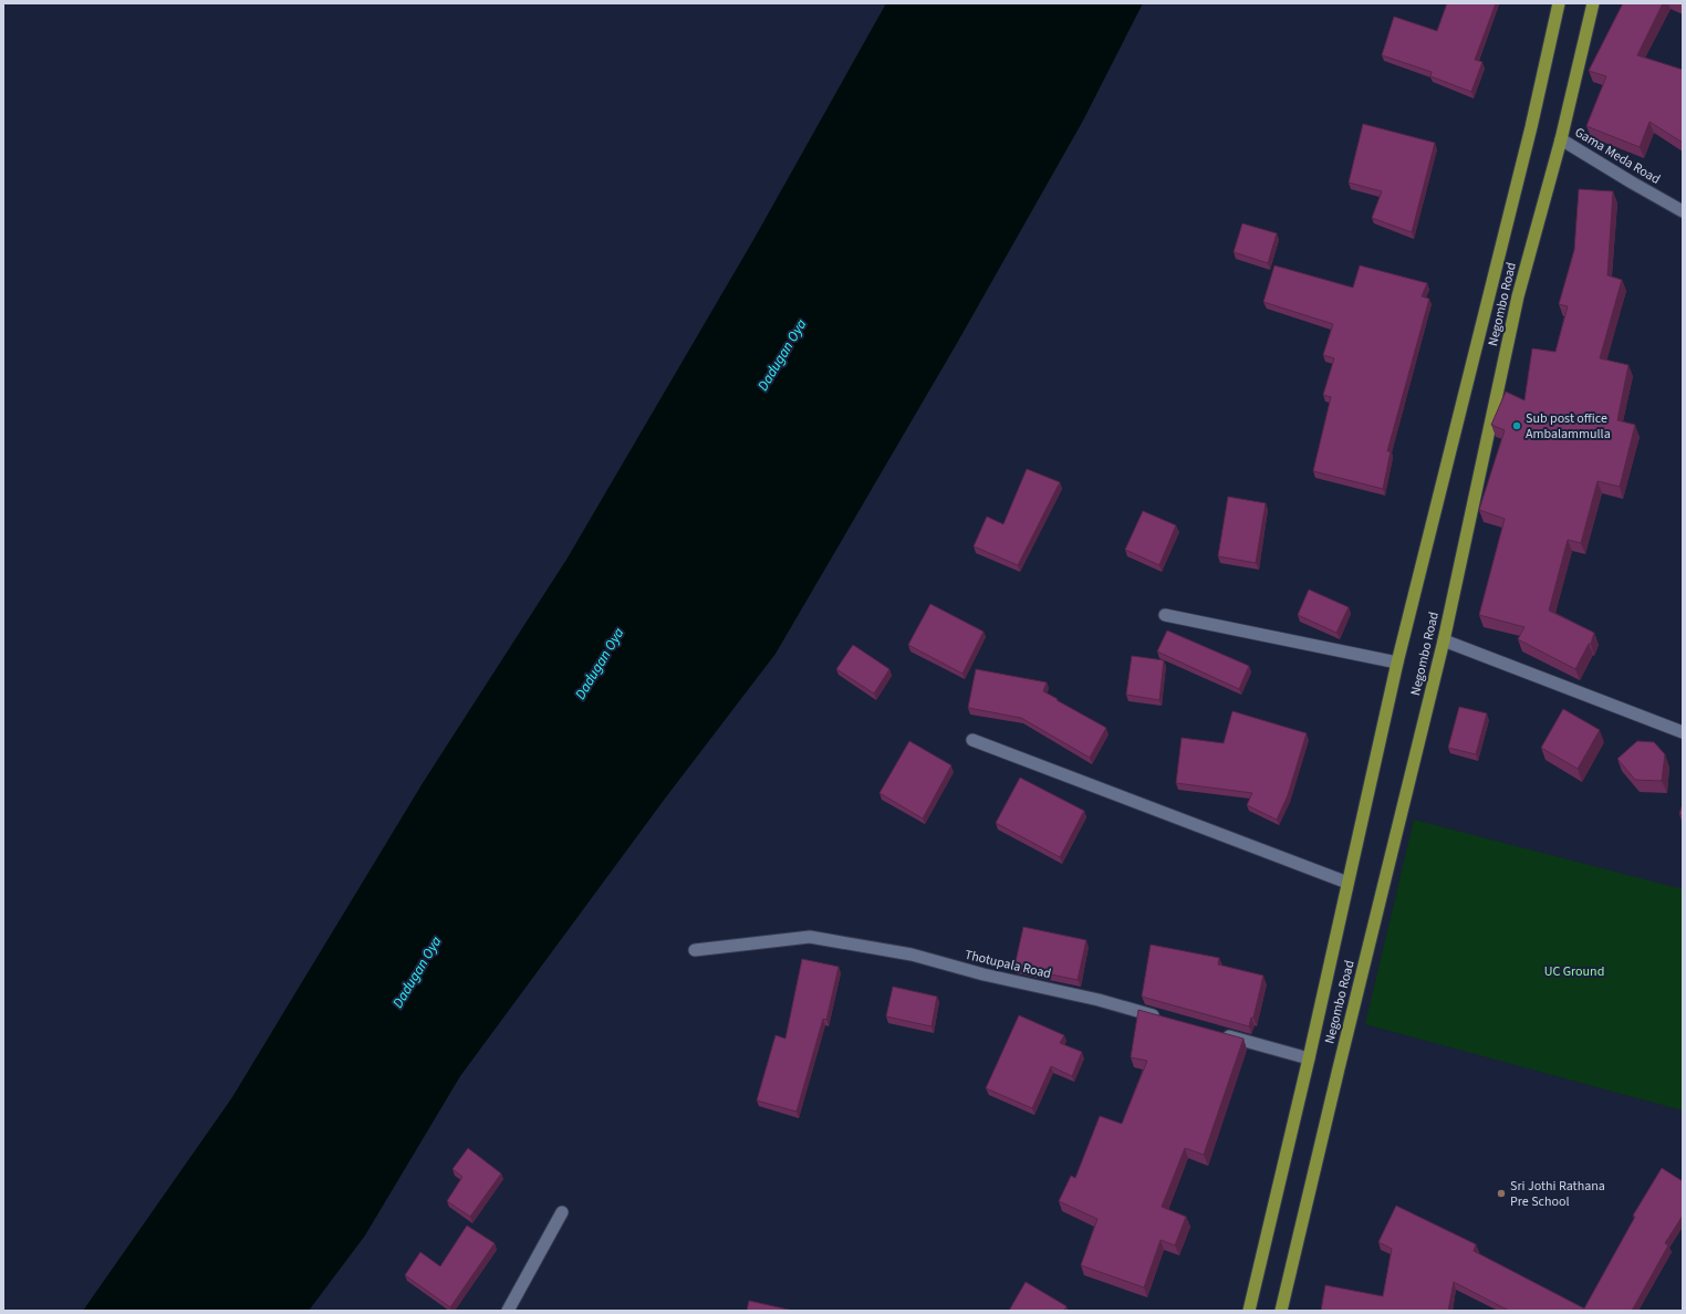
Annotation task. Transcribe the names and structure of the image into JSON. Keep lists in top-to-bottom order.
{
  "streets": {
    "highway": ["Negombo Road"],
    "street": ["Gama Meda Road", "Thotupala Road"]
  },
  "crossings": [
    ["Gama Meda Road", "Negombo Road"]
  ],
  "water": ["Dadugan Oya"],
  "parks": ["UC Ground"],
  "places": ["Sub post office Ambalammulla", "Sri Jothi Rathana Pre School"]
}
